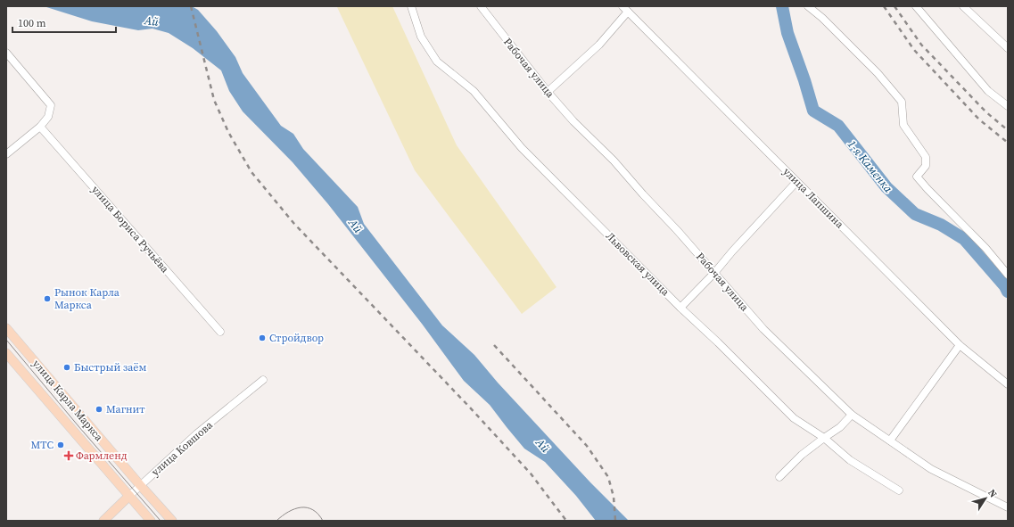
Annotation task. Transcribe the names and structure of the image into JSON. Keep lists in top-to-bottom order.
{
  "streets": {
    "main road": ["улица Карла Маркса", "улица Ковшова"],
    "street": [
      "Рабочая улица",
      "улица Лапшина",
      "улица Бориса Ручьёва",
      "Львовская улица"
    ]
  },
  "crossings": [
    ["улица Карла Маркса", "улица Ковшова"]
  ],
  "water": ["Ай", "1-я Каменка"],
  "places": {
    "other": [
      "Рынок Карла Маркса",
      "Стройдвор",
      "Быстрый заём",
      "Магнит",
      "МТС"
    ],
    "health": ["Фармленд"]
  },
  "scale_bar": "100 m",
  "north": "top right"
}
